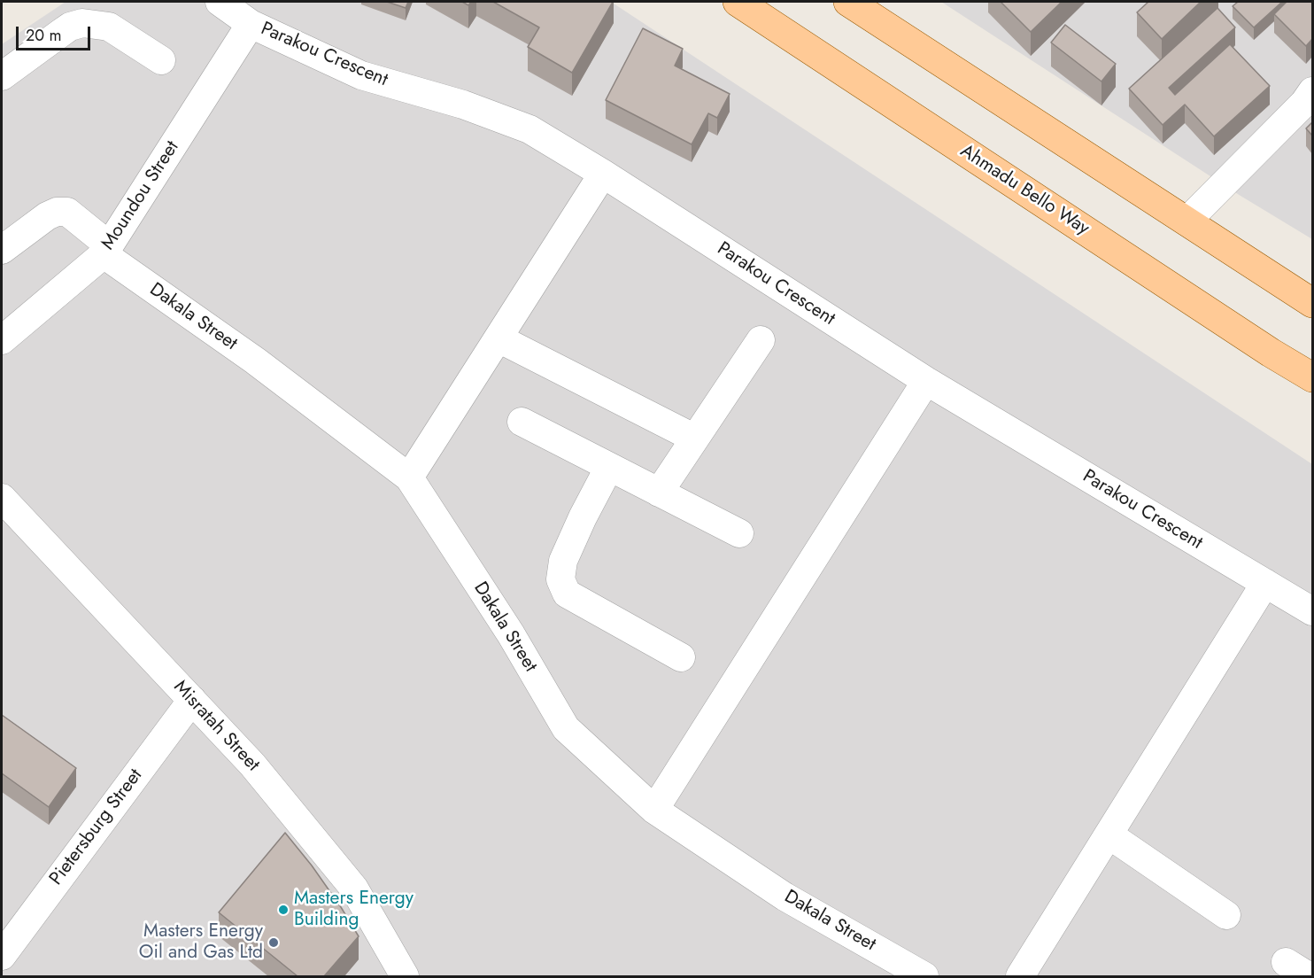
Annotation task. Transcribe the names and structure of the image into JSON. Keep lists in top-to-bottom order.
{
  "streets": {
    "main road": ["Ahmadu Bello Way"],
    "street": [
      "Parakou Crescent",
      "Moundou Street",
      "Dakala Street",
      "Misratah Street",
      "Pietersburg Street"
    ]
  },
  "crossings": [
    ["Parakou Crescent", "Moundou Street"],
    ["Moundou Street", "Dakala Street"],
    ["Misratah Street", "Pietersburg Street"]
  ],
  "places": ["Masters Energy Building", "Masters Energy Oil and Gas Ltd"],
  "scale_bar": "20 m"
}
